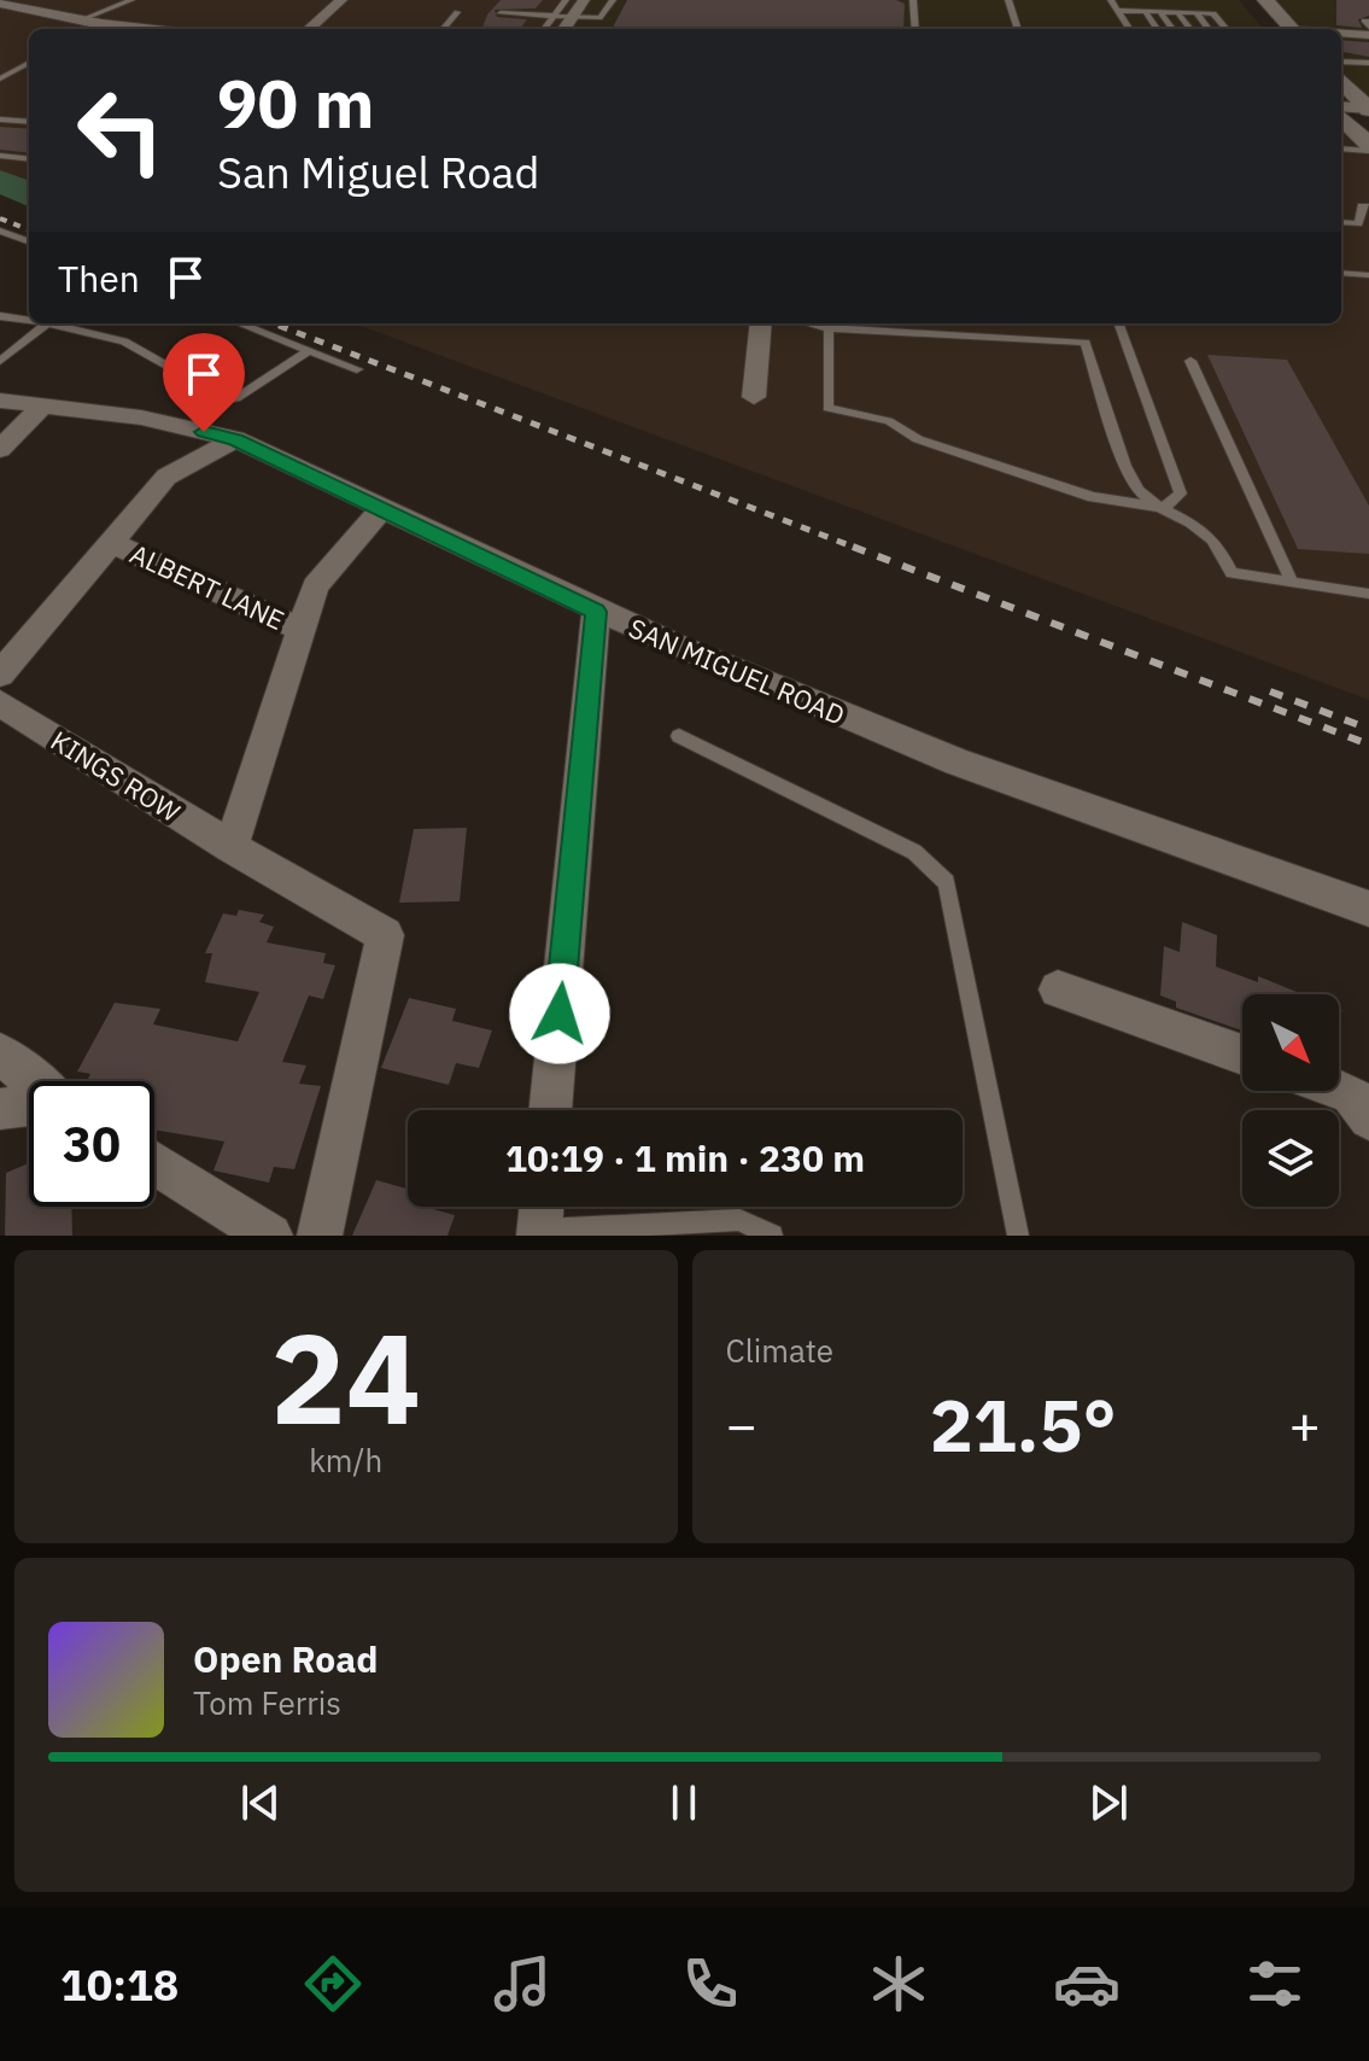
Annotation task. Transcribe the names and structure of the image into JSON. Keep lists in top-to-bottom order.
{
  "streets": {
    "street": ["ALBERT LANE", "SAN MIGUEL ROAD", "KINGS ROW"]
  },
  "north": "bottom right",
  "page": {
    "turn": ["90 m", "San Miguel Road"],
    "then": "Then",
    "limit": "30",
    "trip": "10:19 · 1 min · 230 m",
    "tile": [
      ["24", "km/h"],
      "Climate"
    ],
    "heat": ["−", "21.5°", "+"],
    "song": ["Open Road", "Tom Ferris"],
    "tabs": "10:18"
  }
}
